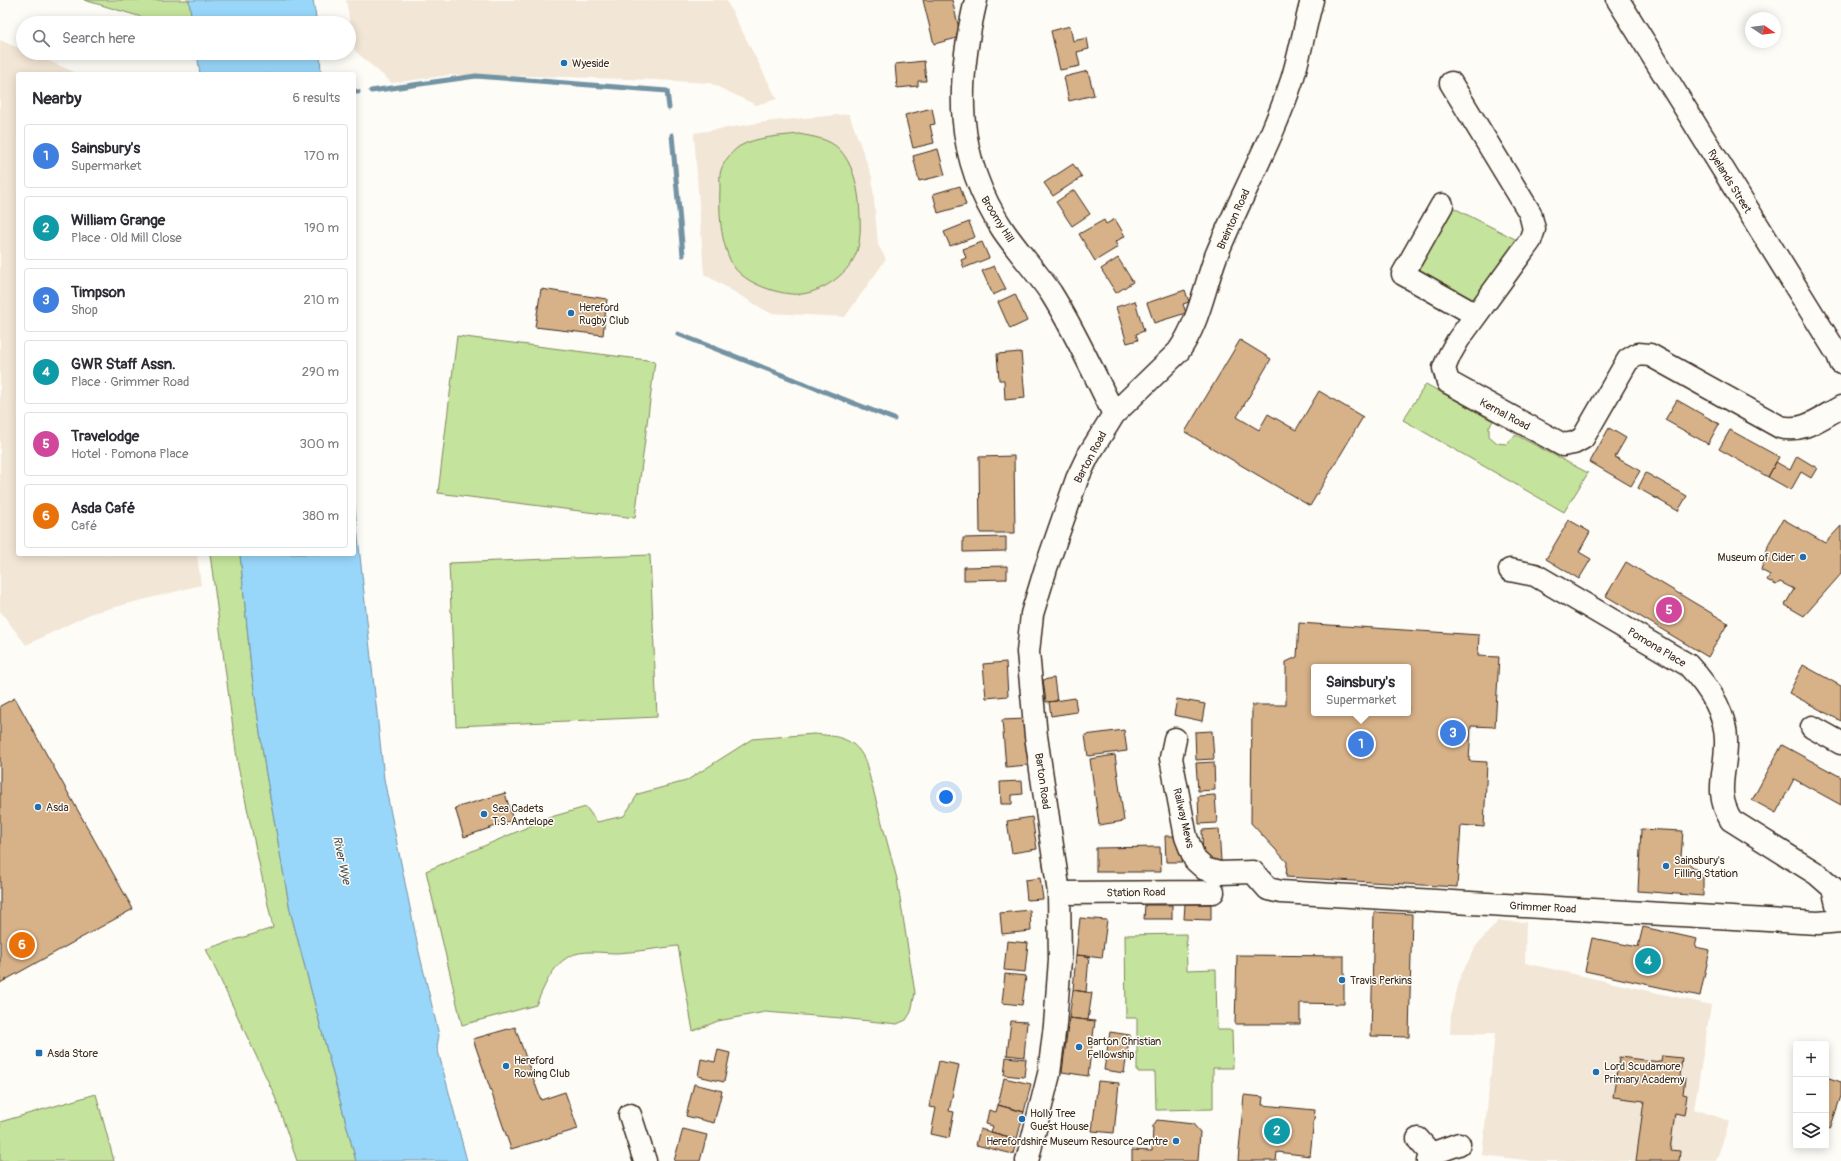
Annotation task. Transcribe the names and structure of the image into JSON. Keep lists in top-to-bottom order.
{
  "streets": {
    "street": [
      "Ryelands Street",
      "Broomy Hill",
      "Breinton Road",
      "Kernal Road",
      "Barton Road",
      "Pomona Place",
      "Railway Mews",
      "Station Road",
      "Grimmer Road"
    ]
  },
  "crossings": [
    ["Broomy Hill", "Breinton Road"],
    ["Broomy Hill", "Barton Road"],
    ["Breinton Road", "Barton Road"],
    ["Barton Road", "Station Road"],
    ["Pomona Place", "Grimmer Road"],
    ["Railway Mews", "Grimmer Road"]
  ],
  "water": ["River Wye"],
  "places": {
    "other": [
      "Wyeside",
      "Hereford Rugby Club",
      "Museum of Cider",
      "Asda",
      "Sea Cadets T.S. Antelope",
      "Sainsbury's Filling Station",
      "Travis Perkins",
      "Barton Christian Fellowship",
      "Hereford Rowing Club",
      "Lord Scudamore Primary Academy",
      "Holly Tree Guest House",
      "Herefordshire Museum Resource Centre"
    ],
    "transit": ["Asda Store"]
  },
  "north": "right",
  "page": {
    "search": "Search here",
    "heading": ["Nearby", "6 results"],
    "list": [
      {
        "mark": "1",
        "name": "Sainsbury's",
        "note": "Supermarket",
        "value": "170 m"
      },
      {
        "mark": "2",
        "name": "William Grange",
        "note": "Place · Old Mill Close",
        "value": "190 m"
      },
      {
        "mark": "3",
        "name": "Timpson",
        "note": "Shop",
        "value": "210 m"
      },
      {
        "mark": "4",
        "name": "GWR Staff Assn.",
        "note": "Place · Grimmer Road",
        "value": "290 m"
      },
      {
        "mark": "5",
        "name": "Travelodge",
        "note": "Hotel · Pomona Place",
        "value": "300 m"
      },
      {
        "mark": "6",
        "name": "Asda Café",
        "note": "Café",
        "value": "380 m"
      }
    ],
    "pins": [
      "5",
      "3",
      "1",
      "6",
      "4",
      "2"
    ],
    "popup": ["Sainsbury's", "Supermarket"],
    "map_buttons": ["+", "−"]
  }
}
